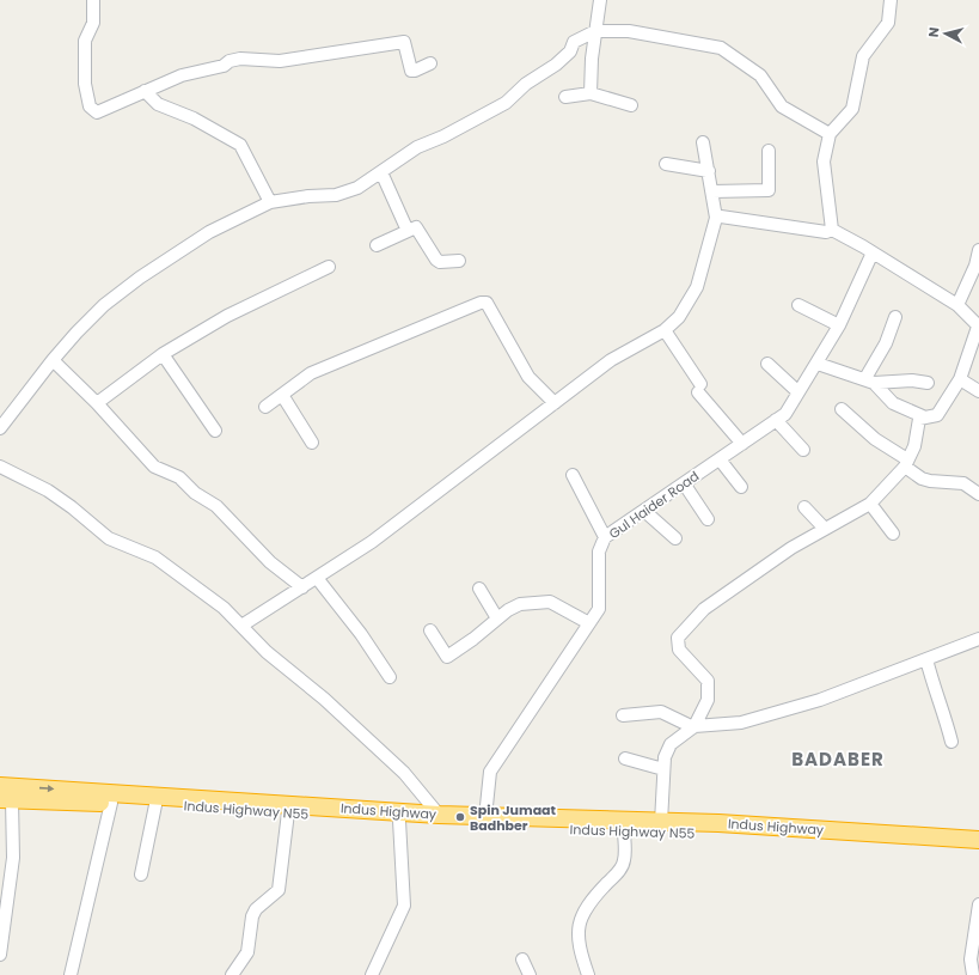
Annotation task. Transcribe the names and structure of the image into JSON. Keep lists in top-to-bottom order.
{
  "streets": {
    "highway": ["Indus Highway N55", "Indus Highway"],
    "street": ["Gul Haider Road"]
  },
  "crossings": [
    ["Gul Haider Road", "Indus Highway"]
  ],
  "one_way": ["Indus Highway"],
  "districts": ["BADABER"],
  "places": ["Spin Jumaat Badhber"],
  "north": "left"
}
